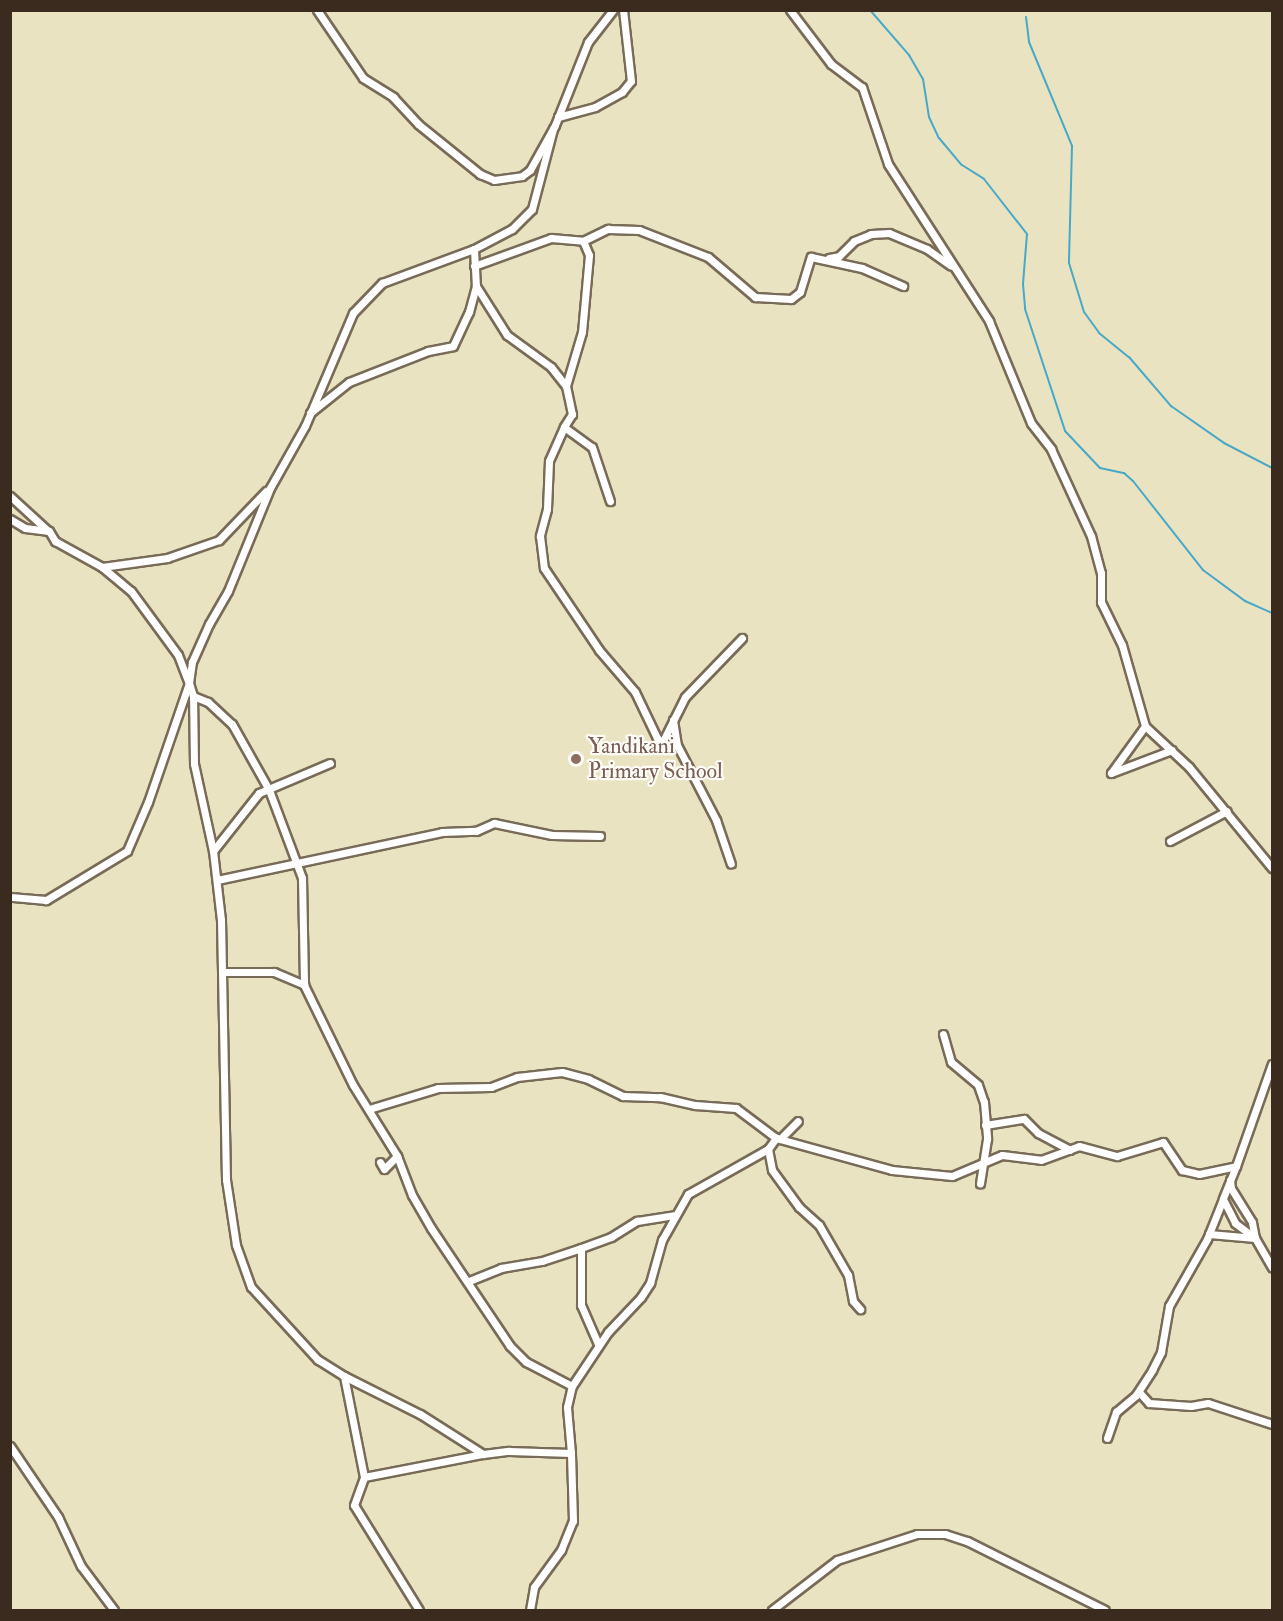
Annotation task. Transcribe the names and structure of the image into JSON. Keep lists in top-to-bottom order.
{
  "places": ["Yandikani Primary School"]
}
